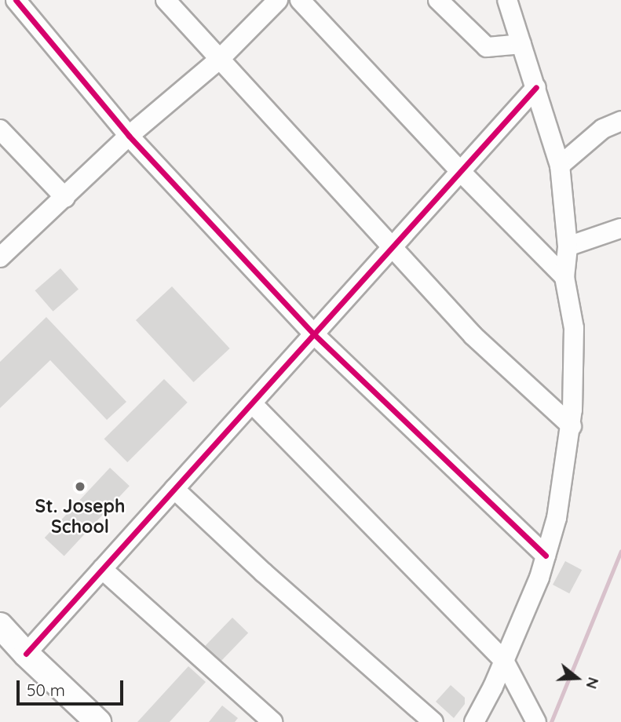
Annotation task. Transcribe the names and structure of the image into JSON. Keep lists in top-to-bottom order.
{
  "places": ["St. Joseph School"],
  "scale_bar": "50 m",
  "north": "right"
}
